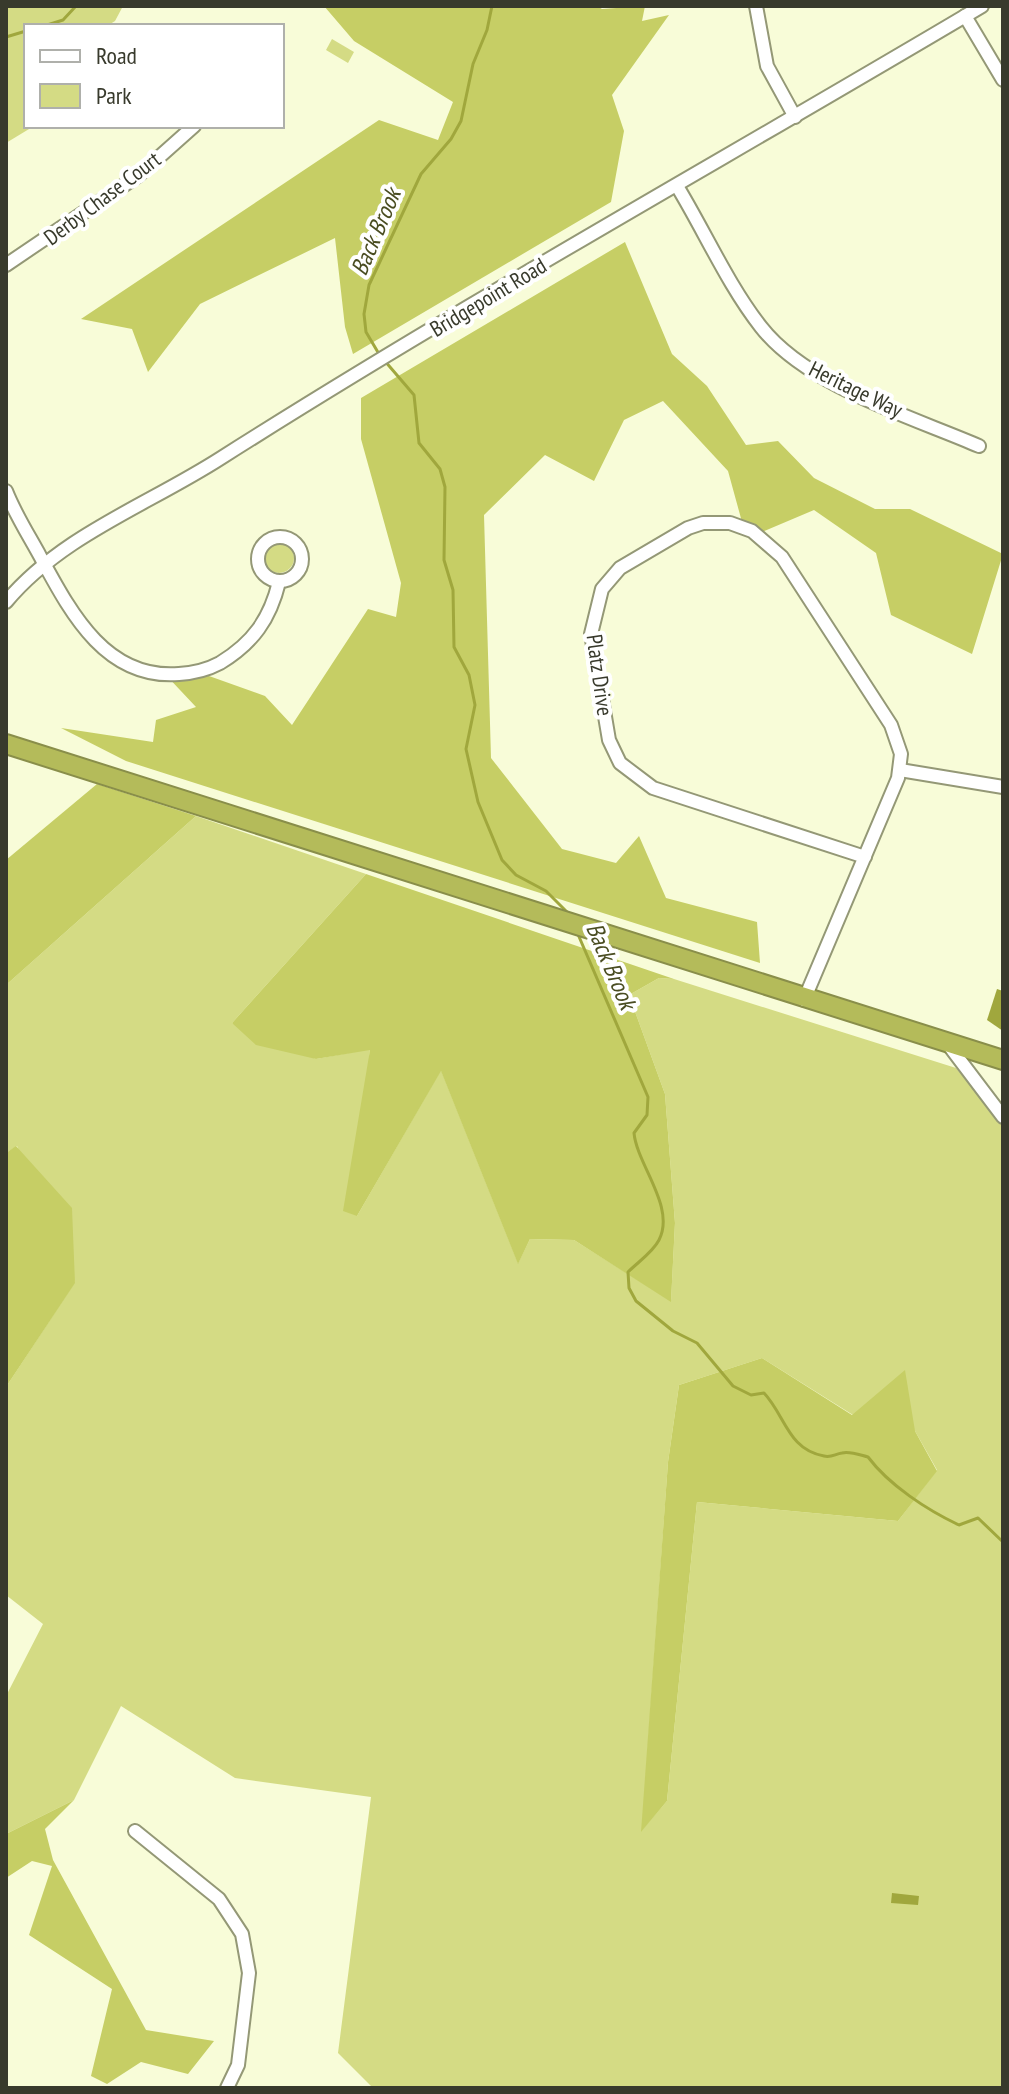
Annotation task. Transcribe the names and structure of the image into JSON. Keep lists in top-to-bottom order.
{
  "streets": {
    "street": [
      "Derby Chase Court",
      "Bridgepoint Road",
      "Heritage Way",
      "Platz Drive"
    ]
  },
  "crossings": [
    ["Bridgepoint Road", "Heritage Way"]
  ],
  "water": ["Back Brook"],
  "legend": ["Road", "Park"]
}
